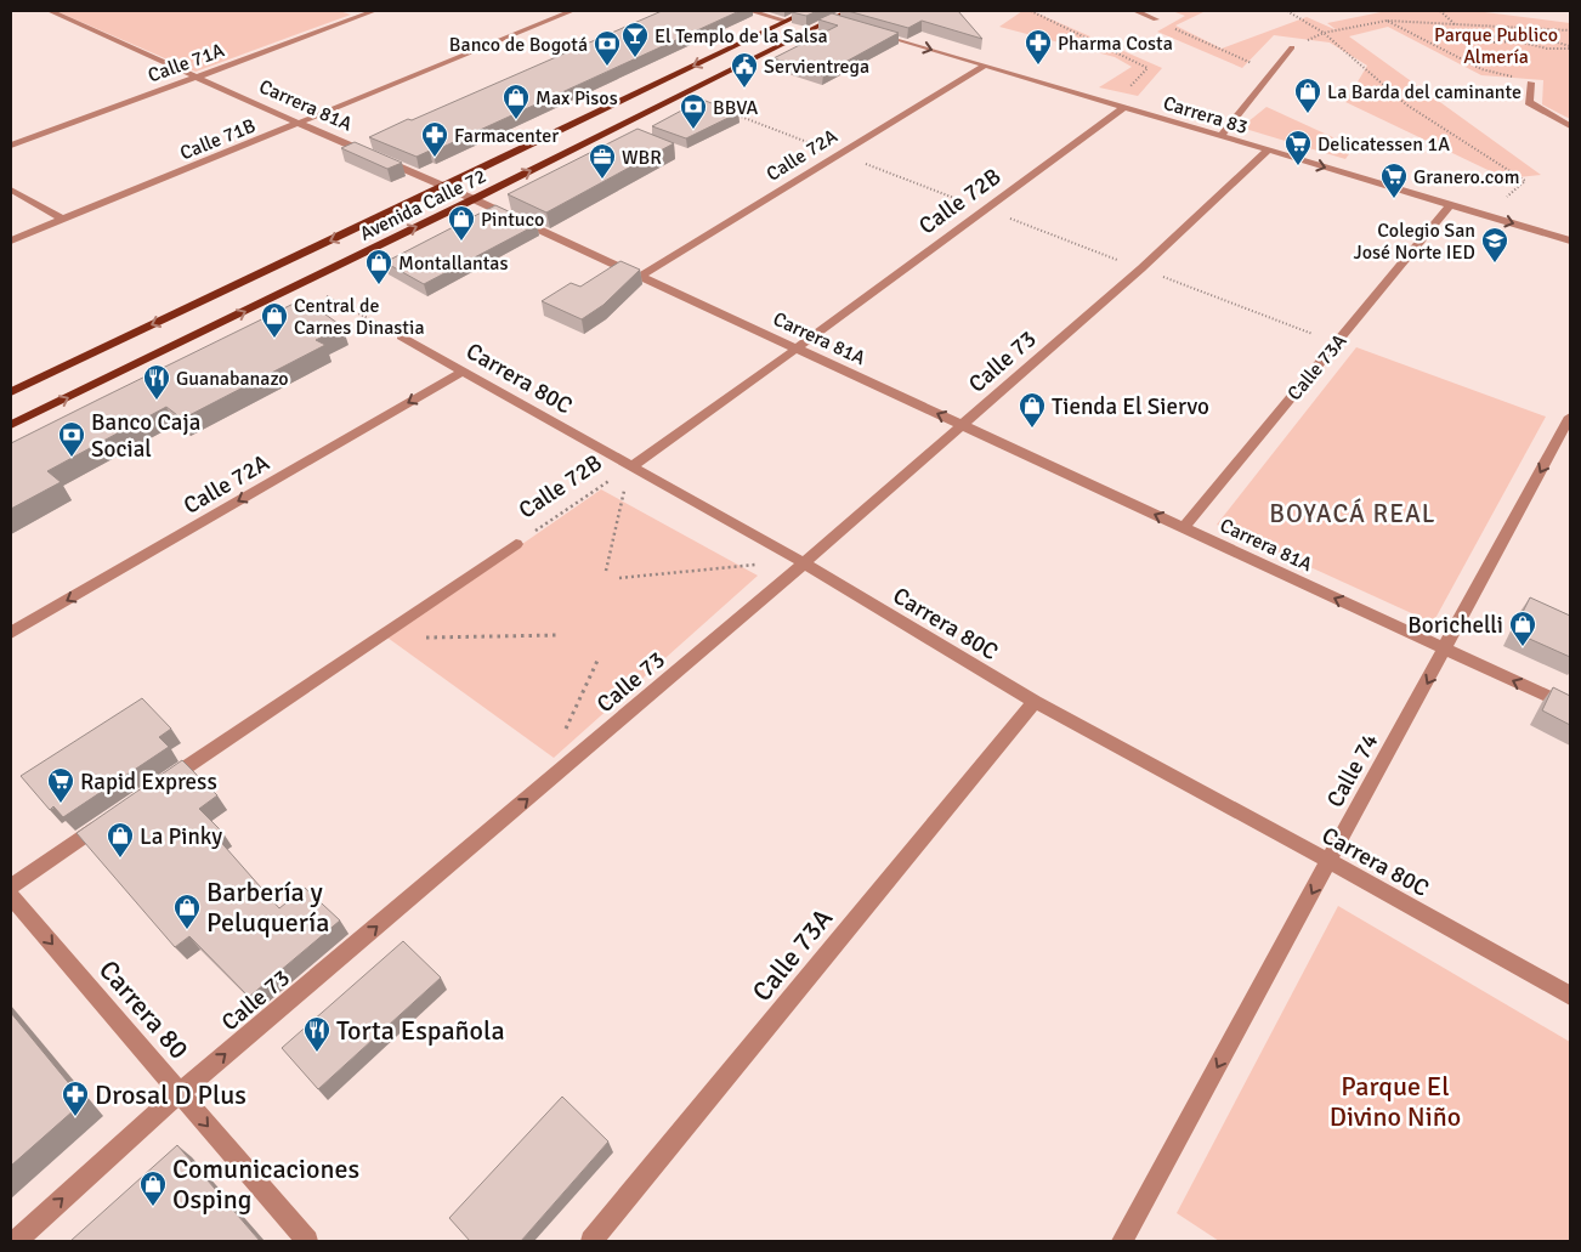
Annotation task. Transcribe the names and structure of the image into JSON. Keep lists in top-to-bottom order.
{
  "streets": {
    "main road": ["Avenida Calle 72"],
    "street": [
      "Calle 71A",
      "Carrera 81A",
      "Carrera 83",
      "Calle 71B",
      "Calle 72A",
      "Calle 72B",
      "Calle 73",
      "Calle 73A",
      "Carrera 80C",
      "Calle 74",
      "Carrera 80"
    ]
  },
  "crossings": [
    ["Calle 71A", "Carrera 81A"],
    ["Carrera 81A", "Calle 71B"],
    ["Carrera 81A", "Calle 72A"],
    ["Carrera 81A", "Calle 72B"],
    ["Carrera 81A", "Avenida Calle 72"],
    ["Carrera 81A", "Calle 73"],
    ["Carrera 81A", "Calle 73A"],
    ["Carrera 81A", "Calle 74"],
    ["Carrera 83", "Calle 72A"],
    ["Carrera 83", "Calle 72B"],
    ["Carrera 83", "Calle 73"],
    ["Carrera 83", "Calle 73A"],
    ["Calle 72A", "Carrera 80C"],
    ["Calle 72B", "Carrera 80C"],
    ["Calle 73", "Carrera 80C"],
    ["Calle 73", "Carrera 80"],
    ["Calle 73A", "Carrera 80C"],
    ["Carrera 80C", "Calle 74"]
  ],
  "one_way": [
    "Carrera 81A",
    "Carrera 83",
    "Calle 72A",
    "Calle 73",
    "Calle 74",
    "Carrera 80"
  ],
  "districts": ["BOYACÁ REAL"],
  "parks": ["Parque Publico Almería", "Parque El Divino Niño"],
  "places": {
    "bar": ["El Templo de la Salsa"],
    "pharmacy": ["Pharma Costa", "Farmacenter", "Drosal D Plus"],
    "bank": ["Banco de Bogotá", "BBVA", "Banco Caja Social"],
    "public building": ["Servientrega"],
    "shop": [
      "La Barda del caminante",
      "Max Pisos",
      "Pintuco",
      "Montallantas",
      "Central de Carnes Dinastia",
      "Tienda El Siervo",
      "Borichelli",
      "La Pinky",
      "Barbería y Peluquería",
      "Comunicaciones Osping"
    ],
    "supermarket": ["Delicatessen 1A", "Granero.com", "Rapid Express"],
    "office": ["WBR"],
    "school or university": ["Colegio San José Norte IED"],
    "restaurant": ["Guanabanazo", "Torta Española"]
  }
}
